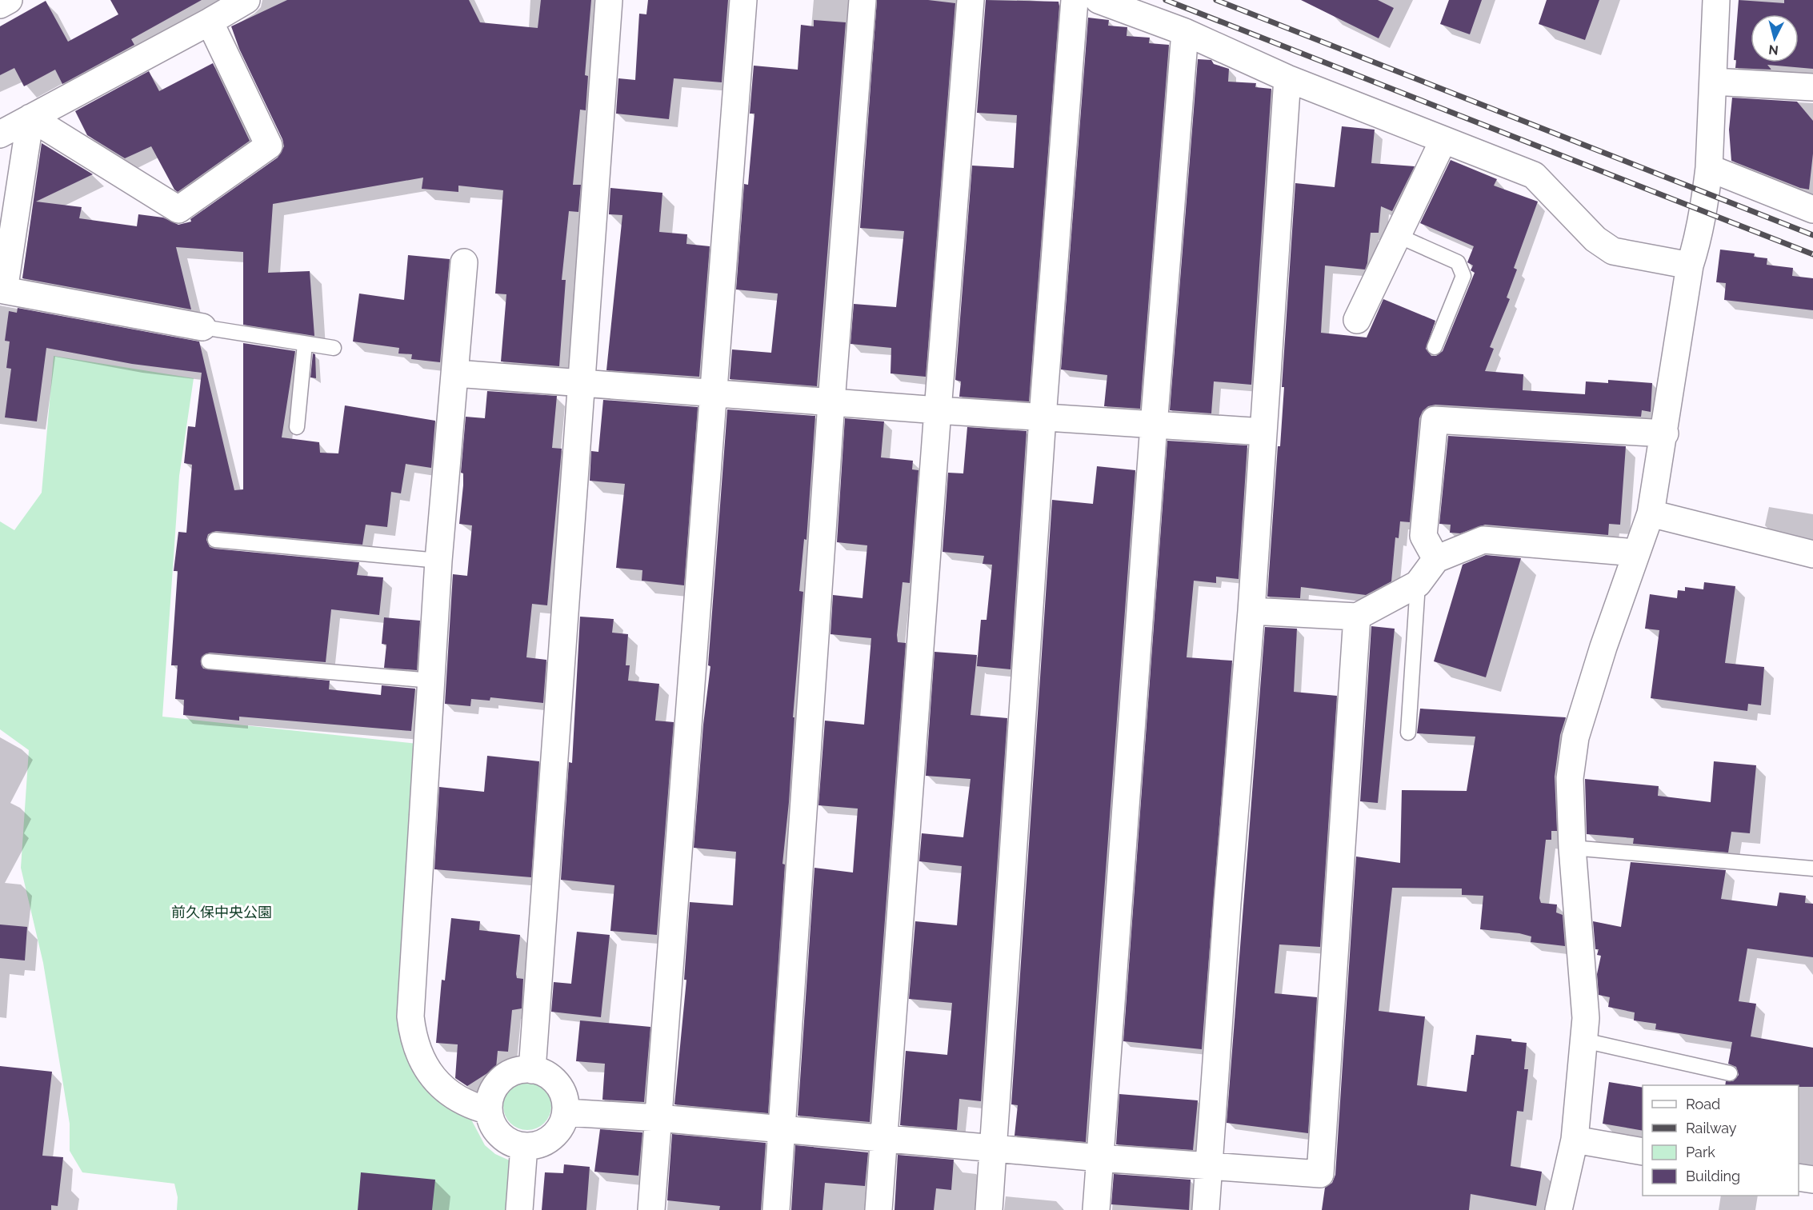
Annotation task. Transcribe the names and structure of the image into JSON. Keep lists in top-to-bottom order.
{
  "parks": ["前久保中央公園"],
  "legend": [
    "Road",
    "Railway",
    "Park",
    "Building"
  ],
  "north": "bottom"
}
